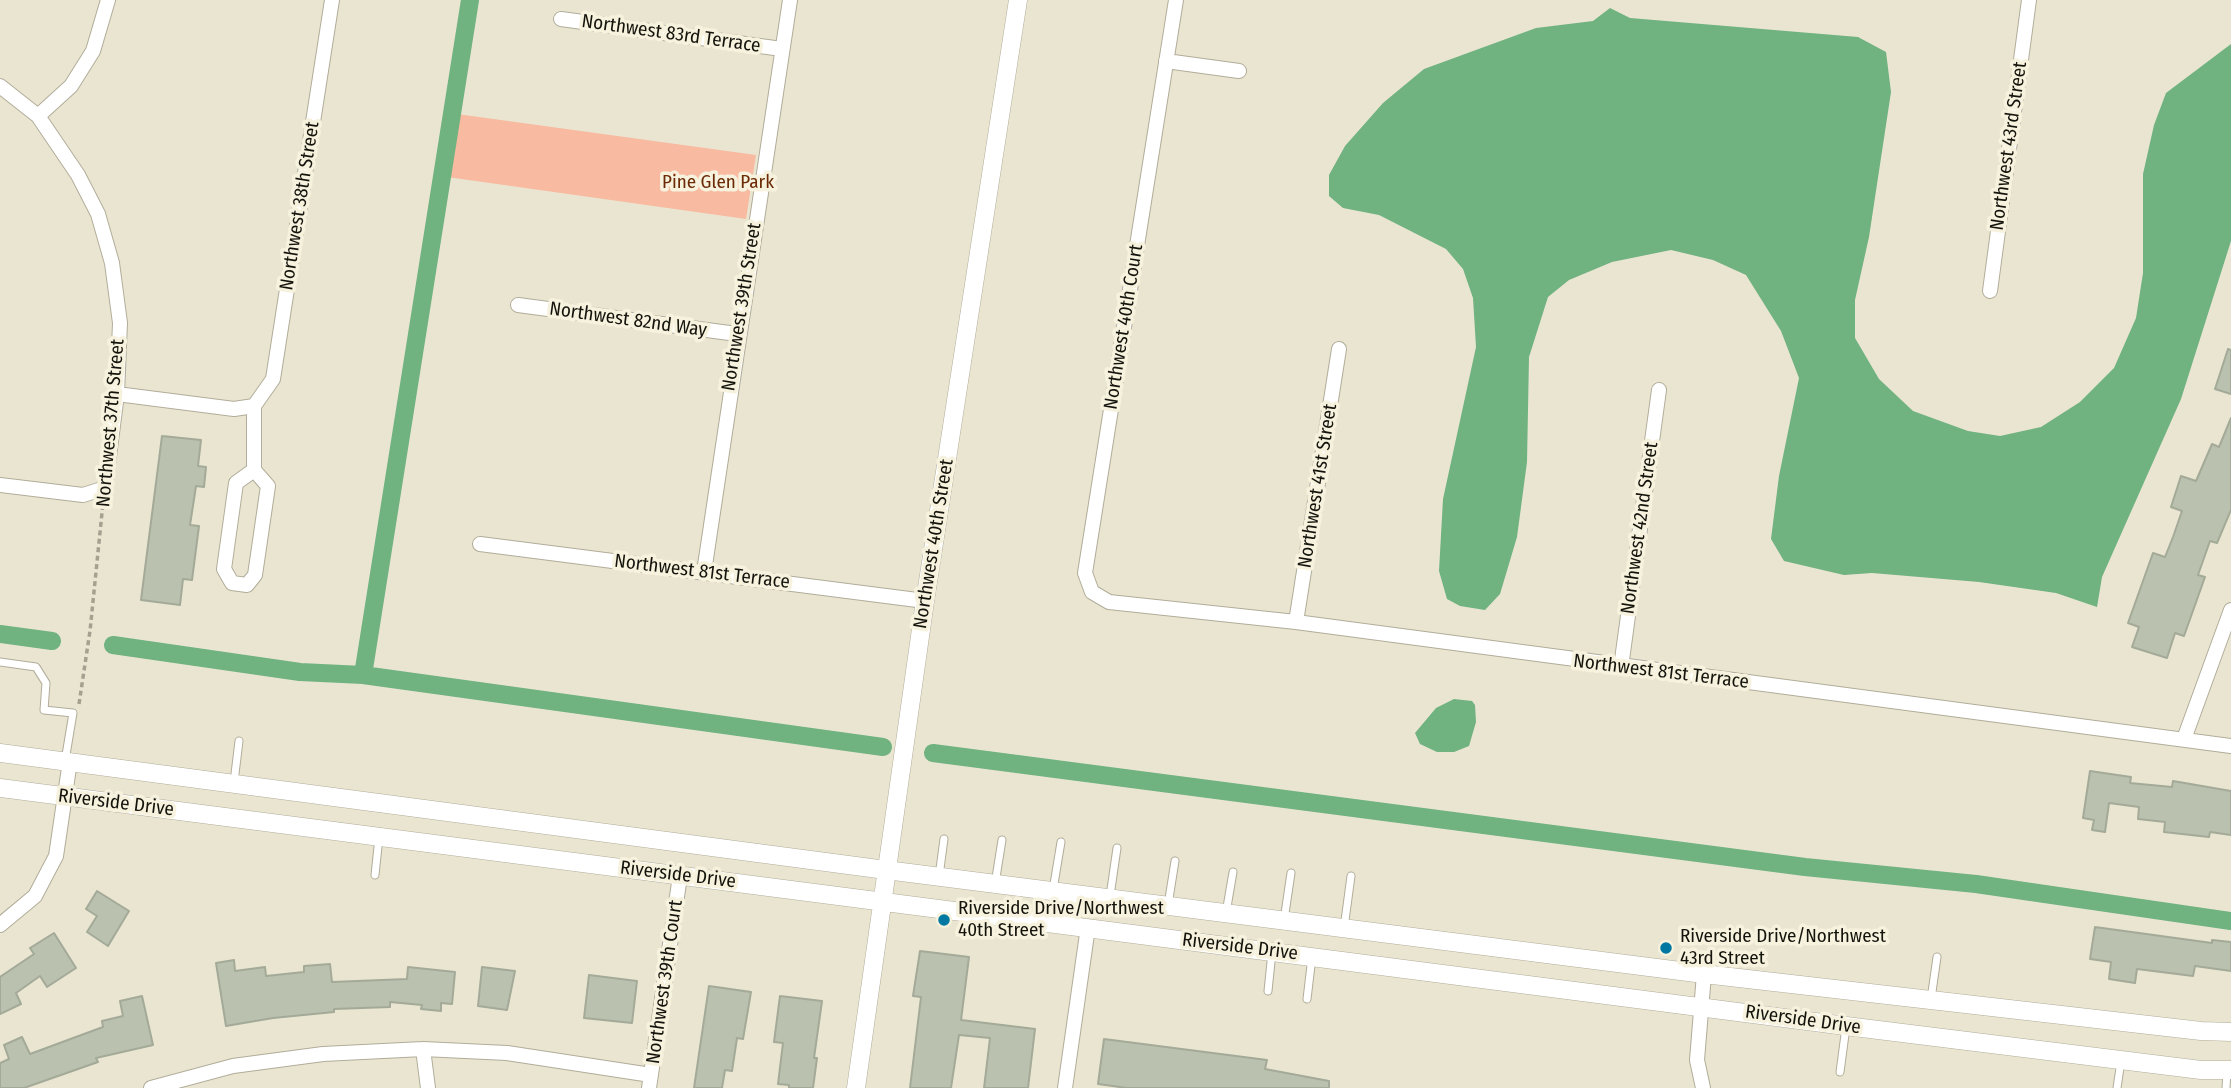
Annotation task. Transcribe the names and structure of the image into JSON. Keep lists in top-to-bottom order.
{
  "streets": {
    "street": [
      "Northwest 83rd Terrace",
      "Northwest 43rd Street",
      "Northwest 38th Street",
      "Northwest 39th Street",
      "Northwest 82nd Way",
      "Northwest 40th Court",
      "Northwest 37th Street",
      "Northwest 41st Street",
      "Northwest 42nd Street",
      "Northwest 40th Street",
      "Northwest 81st Terrace",
      "Riverside Drive",
      "Northwest 39th Court"
    ]
  },
  "crossings": [
    ["Northwest 83rd Terrace", "Northwest 39th Street"],
    ["Northwest 39th Street", "Northwest 82nd Way"],
    ["Northwest 39th Street", "Northwest 81st Terrace"],
    ["Northwest 40th Court", "Northwest 81st Terrace"],
    ["Northwest 41st Street", "Northwest 81st Terrace"],
    ["Northwest 42nd Street", "Northwest 81st Terrace"],
    ["Northwest 40th Street", "Northwest 81st Terrace"],
    ["Northwest 40th Street", "Riverside Drive"],
    ["Riverside Drive", "Northwest 39th Court"]
  ],
  "parks": ["Pine Glen Park"],
  "places": ["Riverside Drive/Northwest 40th Street", "Riverside Drive/Northwest 43rd Street"]
}
